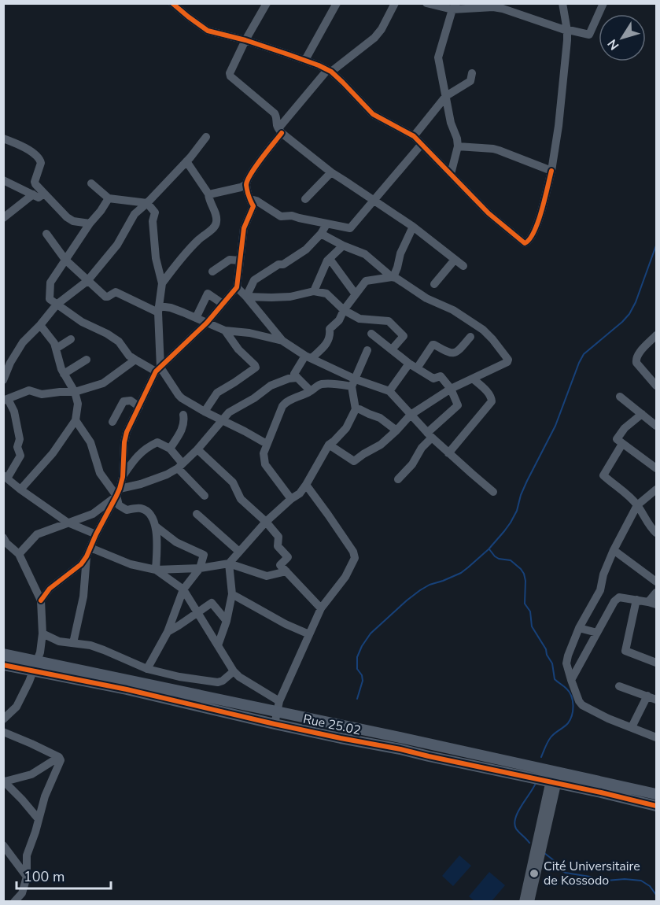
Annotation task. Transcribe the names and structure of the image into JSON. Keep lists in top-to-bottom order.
{
  "streets": {
    "main road": ["Rue 25.02"]
  },
  "places": ["Cité Universitaire de Kossodo"],
  "scale_bar": "100 m",
  "north": "bottom left"
}
